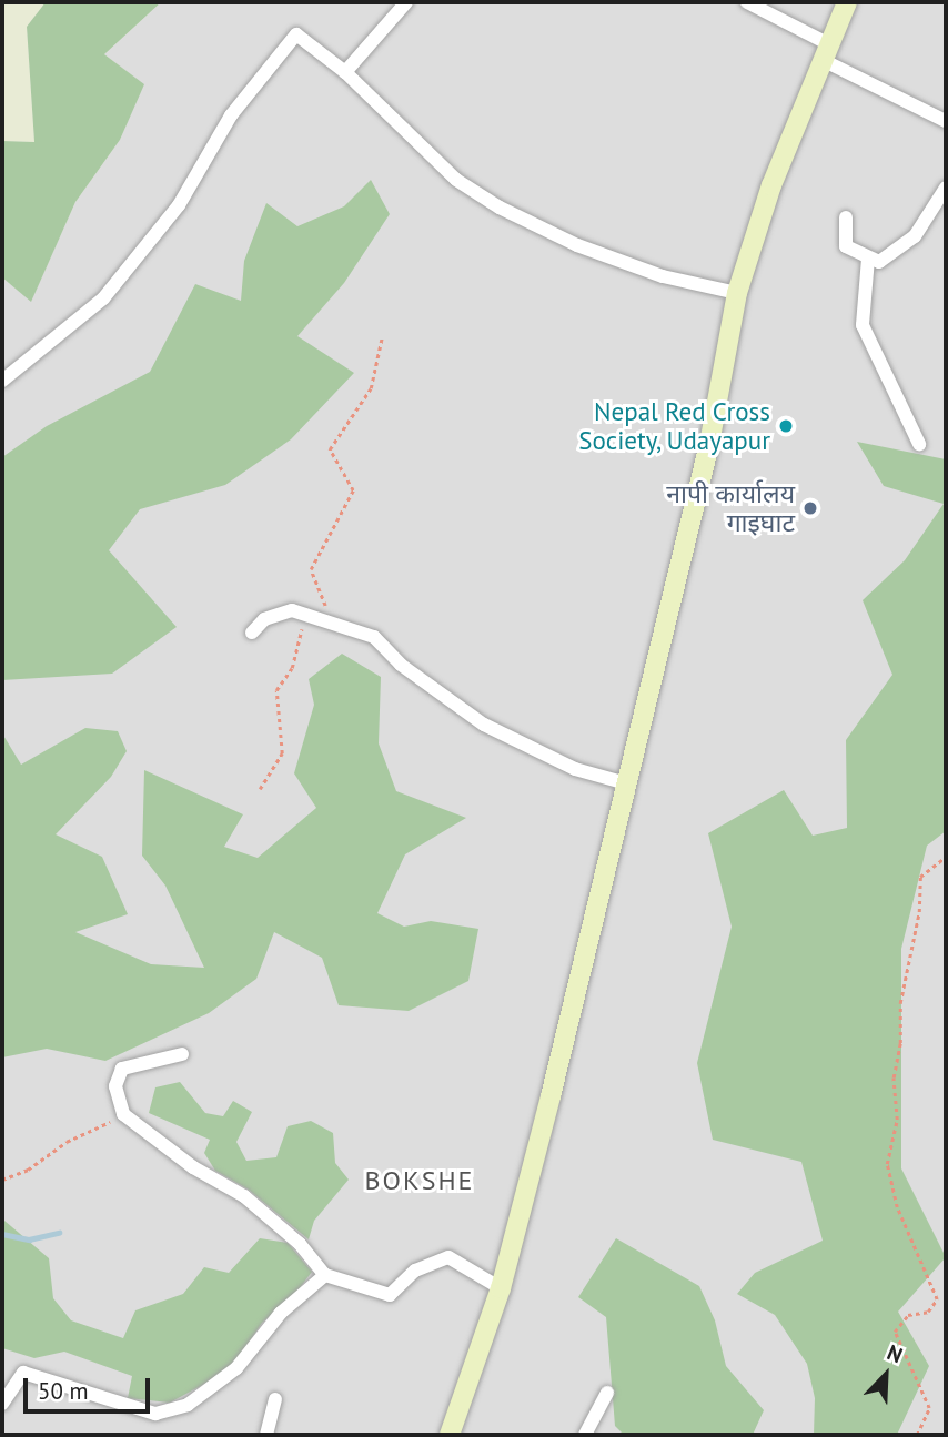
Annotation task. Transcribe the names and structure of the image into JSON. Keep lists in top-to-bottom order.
{
  "districts": ["BOKSHE"],
  "places": ["Nepal Red Cross Society, Udayapur", "नापी कार्यालय गाइघाट"],
  "scale_bar": "50 m",
  "north": "top right"
}
